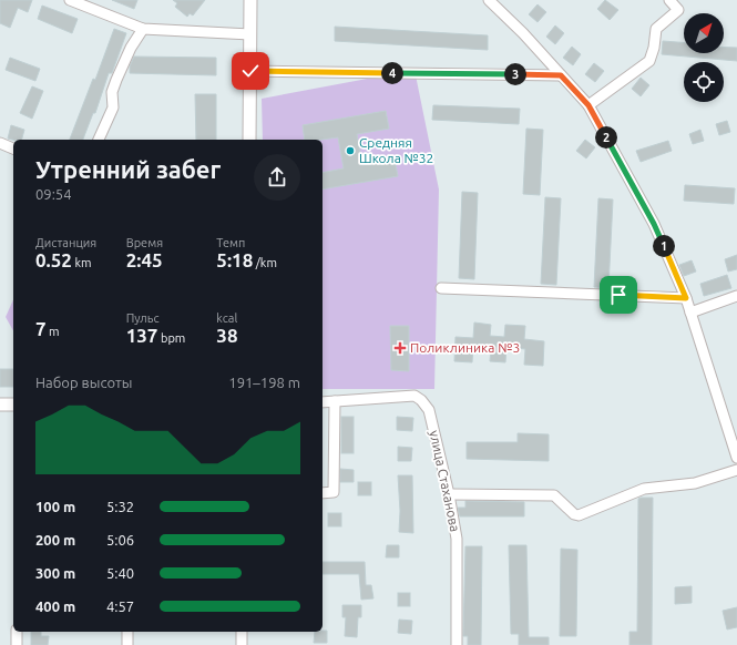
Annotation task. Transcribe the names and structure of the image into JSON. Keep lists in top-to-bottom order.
{
  "streets": {
    "street": ["улица Стаханова"]
  },
  "places": {
    "other": ["Средняя Школа №32"],
    "health": ["Поликлиника №3"]
  },
  "north": "top right",
  "page": {
    "pins": [
      "4",
      "3",
      "2",
      "1"
    ],
    "heading": ["Утренний забег", "09:54"],
    "stats": [
      ["Дистанция", "0.52 km"],
      ["Время", "2:45"],
      ["Темп", "5:18 /km"],
      ["7 m"],
      ["Пульс", "137 bpm"],
      ["kcal", "38"]
    ],
    "chart": ["Набор высоты", "191–198 m"],
    "list": [
      {
        "name": "100 m",
        "note": "5:32"
      },
      {
        "name": "200 m",
        "note": "5:06"
      },
      {
        "name": "300 m",
        "note": "5:40"
      },
      {
        "name": "400 m",
        "note": "4:57"
      }
    ]
  }
}
